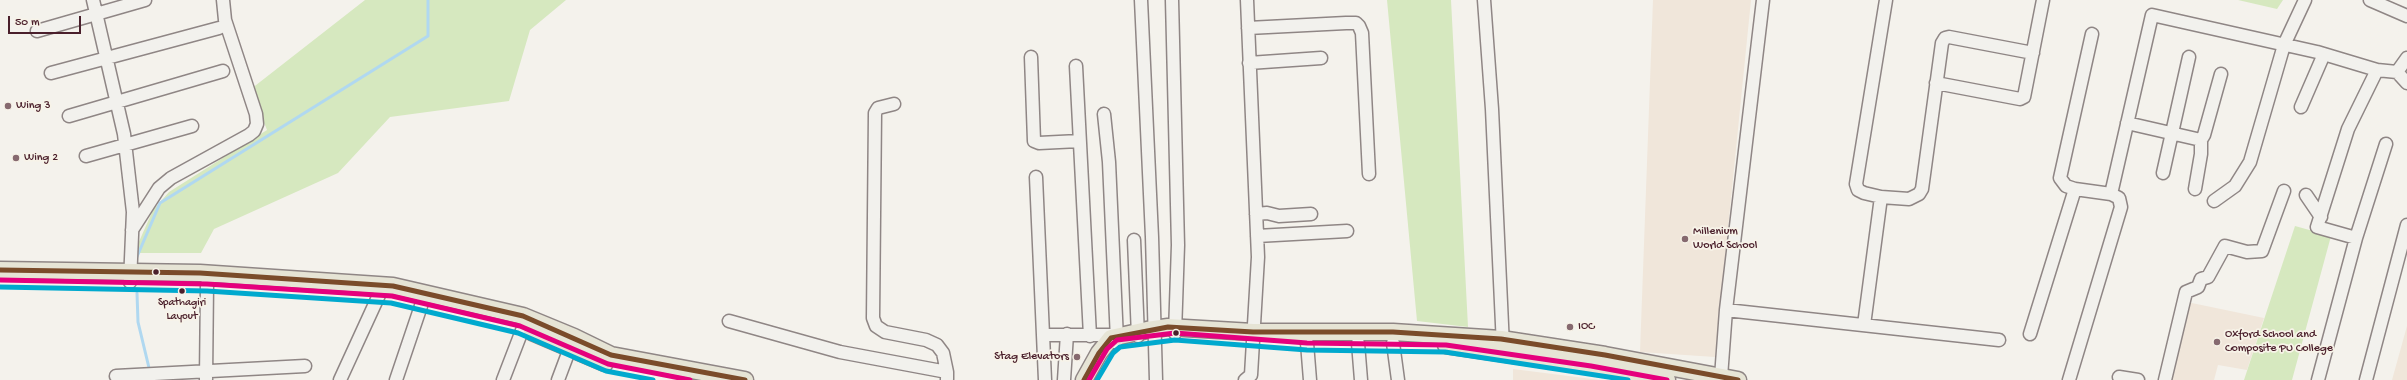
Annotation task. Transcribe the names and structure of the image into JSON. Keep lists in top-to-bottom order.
{
  "places": [
    "Wing 3",
    "Wing 2",
    "Millenium World School",
    "Spathagiri Layout",
    "IOC",
    "Oxford School and Composite PU College",
    "Stag Elevators"
  ],
  "scale_bar": "50 m"
}
